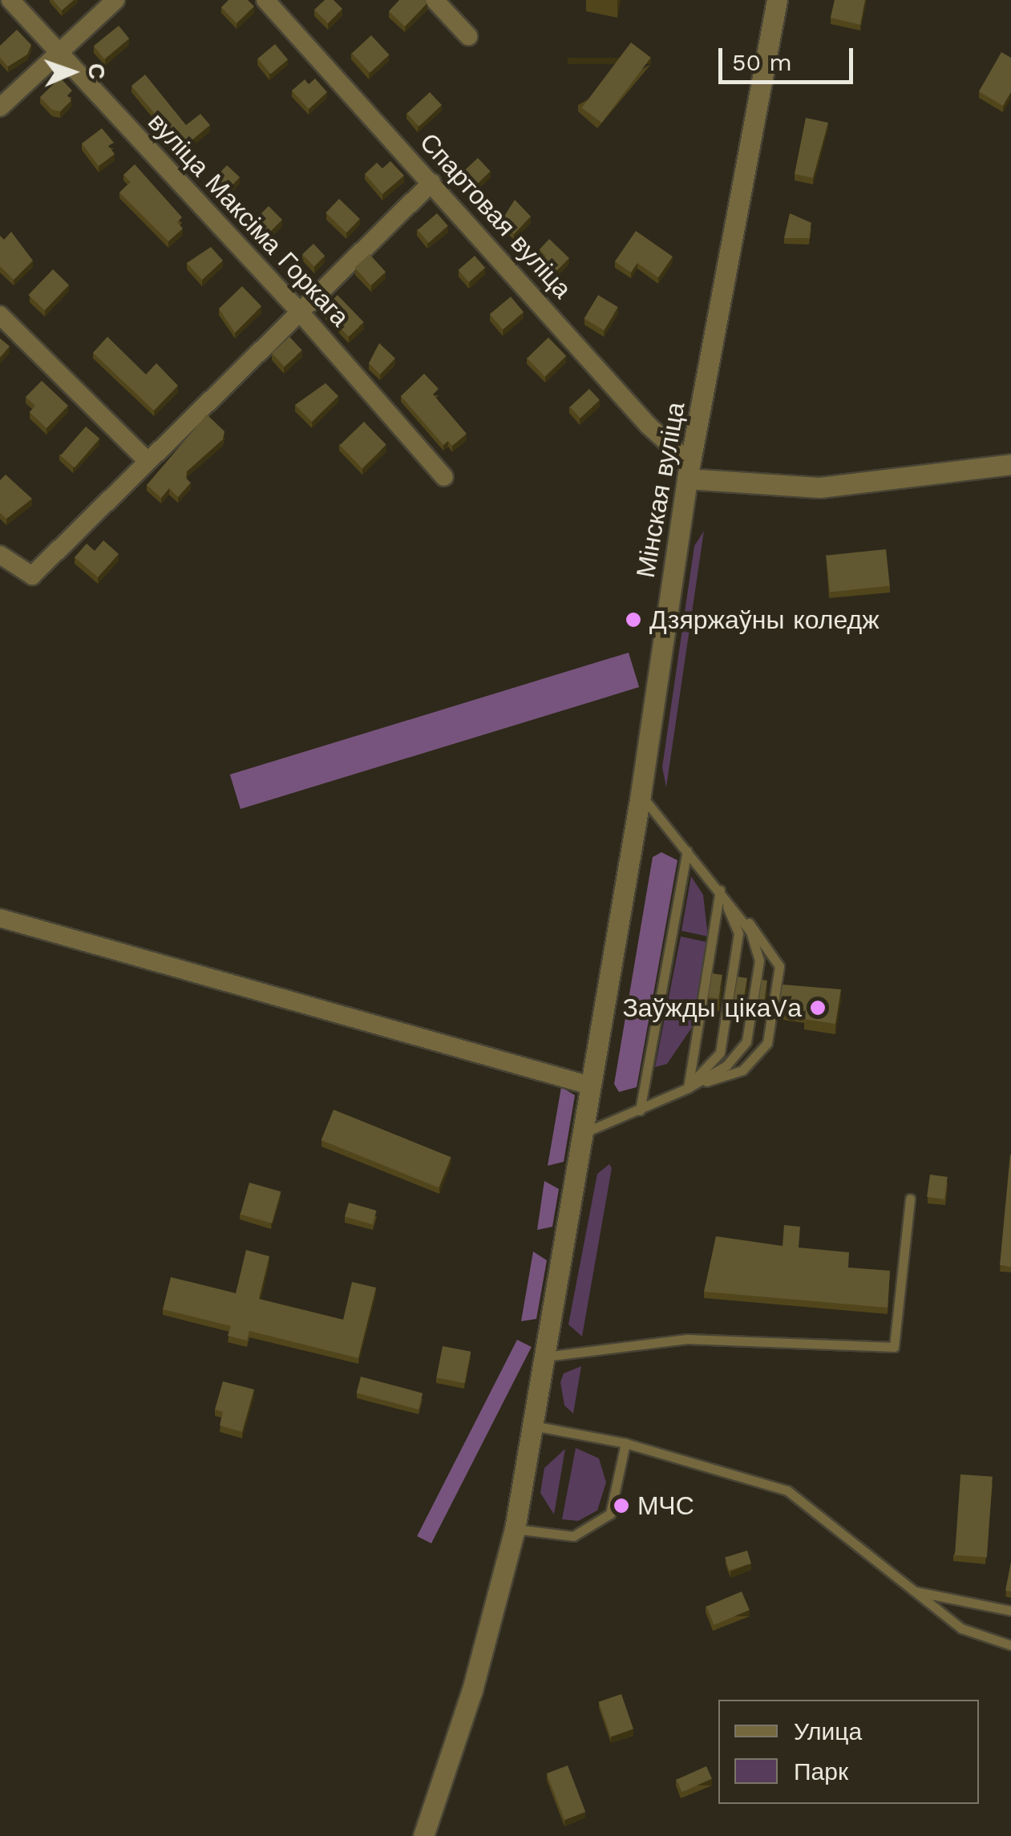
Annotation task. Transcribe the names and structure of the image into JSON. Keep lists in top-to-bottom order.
{
  "streets": {
    "street": ["Спартовая вуліца", "вуліца Максіма Горкага", "Мінская вуліца"]
  },
  "crossings": [
    ["Спартовая вуліца", "Мінская вуліца"]
  ],
  "places": ["Дзяржаўны коледж", "Заўжды цікаVа", "МЧС"],
  "legend": ["Улица", "Парк"],
  "scale_bar": "50 m",
  "north": "right"
}
